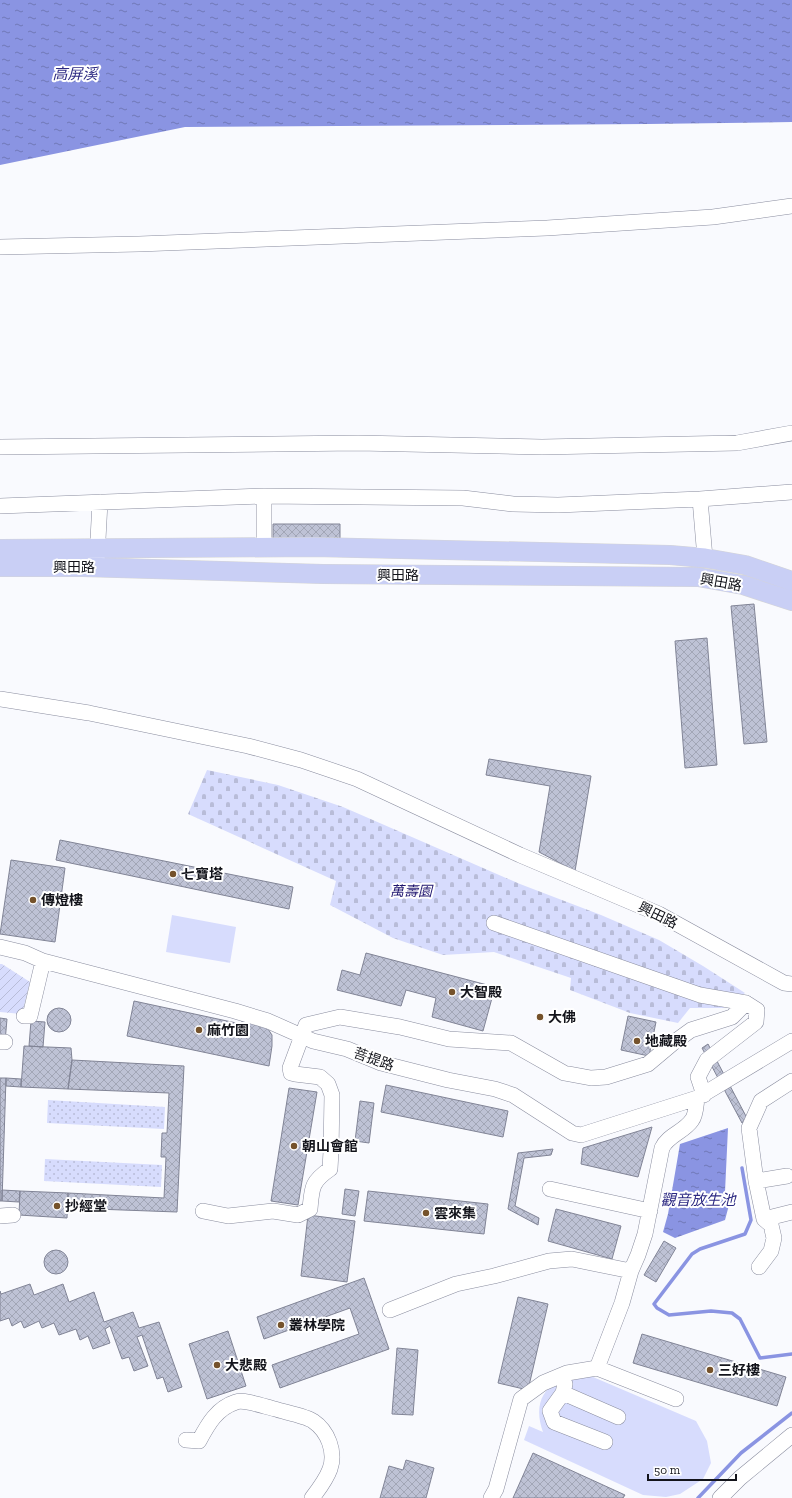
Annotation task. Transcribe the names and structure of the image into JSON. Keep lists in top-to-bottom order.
{
  "streets": {
    "main road": ["興田路"],
    "street": ["菩提路"]
  },
  "water": ["高屏溪", "觀音放生池"],
  "parks": ["萬壽園"],
  "places": [
    "七寶塔",
    "傳燈樓",
    "大智殿",
    "大佛",
    "麻竹園",
    "地藏殿",
    "朝山會館",
    "抄經堂",
    "雲來集",
    "叢林學院",
    "大悲殿",
    "三好樓"
  ],
  "scale_bar": "50 m"
}
